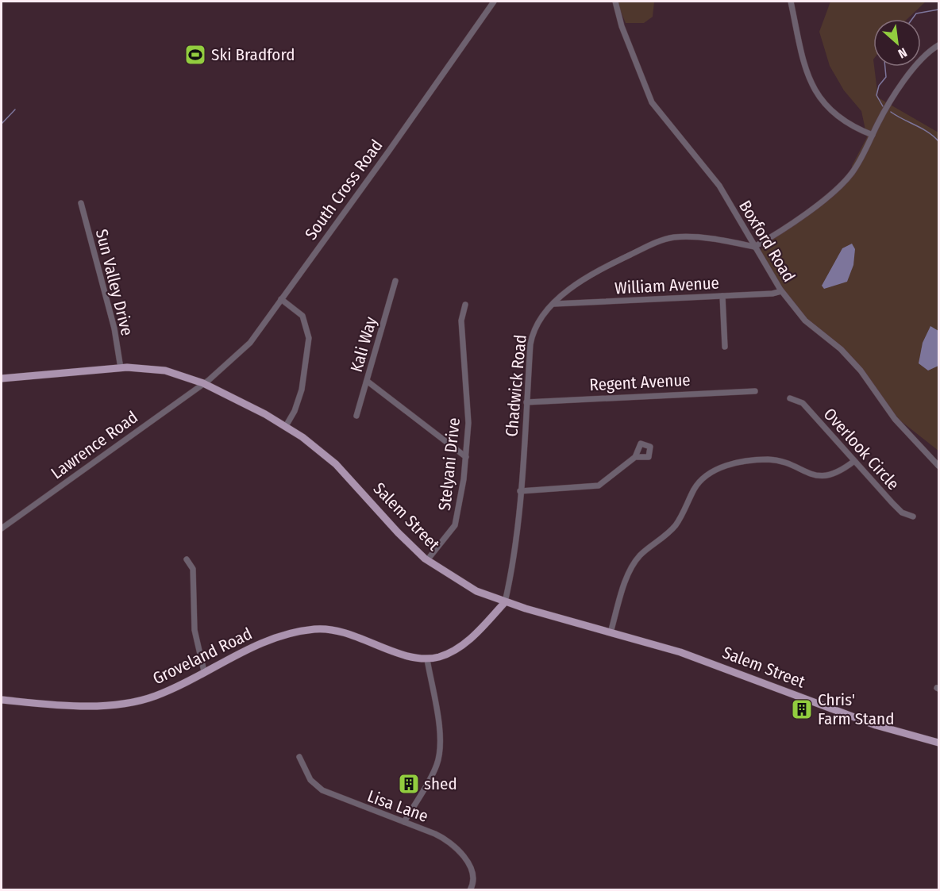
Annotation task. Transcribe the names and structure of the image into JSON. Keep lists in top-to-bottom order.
{
  "streets": {
    "main road": ["Salem Street", "Groveland Road"],
    "street": [
      "South Cross Road",
      "Boxford Road",
      "Sun Valley Drive",
      "William Avenue",
      "Kali Way",
      "Regent Avenue",
      "Chadwick Road",
      "Lawrence Road",
      "Overlook Circle",
      "Stelyani Drive",
      "Lisa Lane"
    ]
  },
  "crossings": [
    ["South Cross Road", "Lawrence Road"],
    ["South Cross Road", "Salem Street"],
    ["Boxford Road", "William Avenue"],
    ["Boxford Road", "Chadwick Road"],
    ["Sun Valley Drive", "Salem Street"],
    ["William Avenue", "Chadwick Road"],
    ["Regent Avenue", "Chadwick Road"],
    ["Chadwick Road", "Salem Street"],
    ["Lawrence Road", "Salem Street"],
    ["Stelyani Drive", "Salem Street"]
  ],
  "places": {
    "sports": ["Ski Bradford"],
    "building": ["Chris' Farm Stand", "shed"]
  },
  "north": "bottom right"
}
